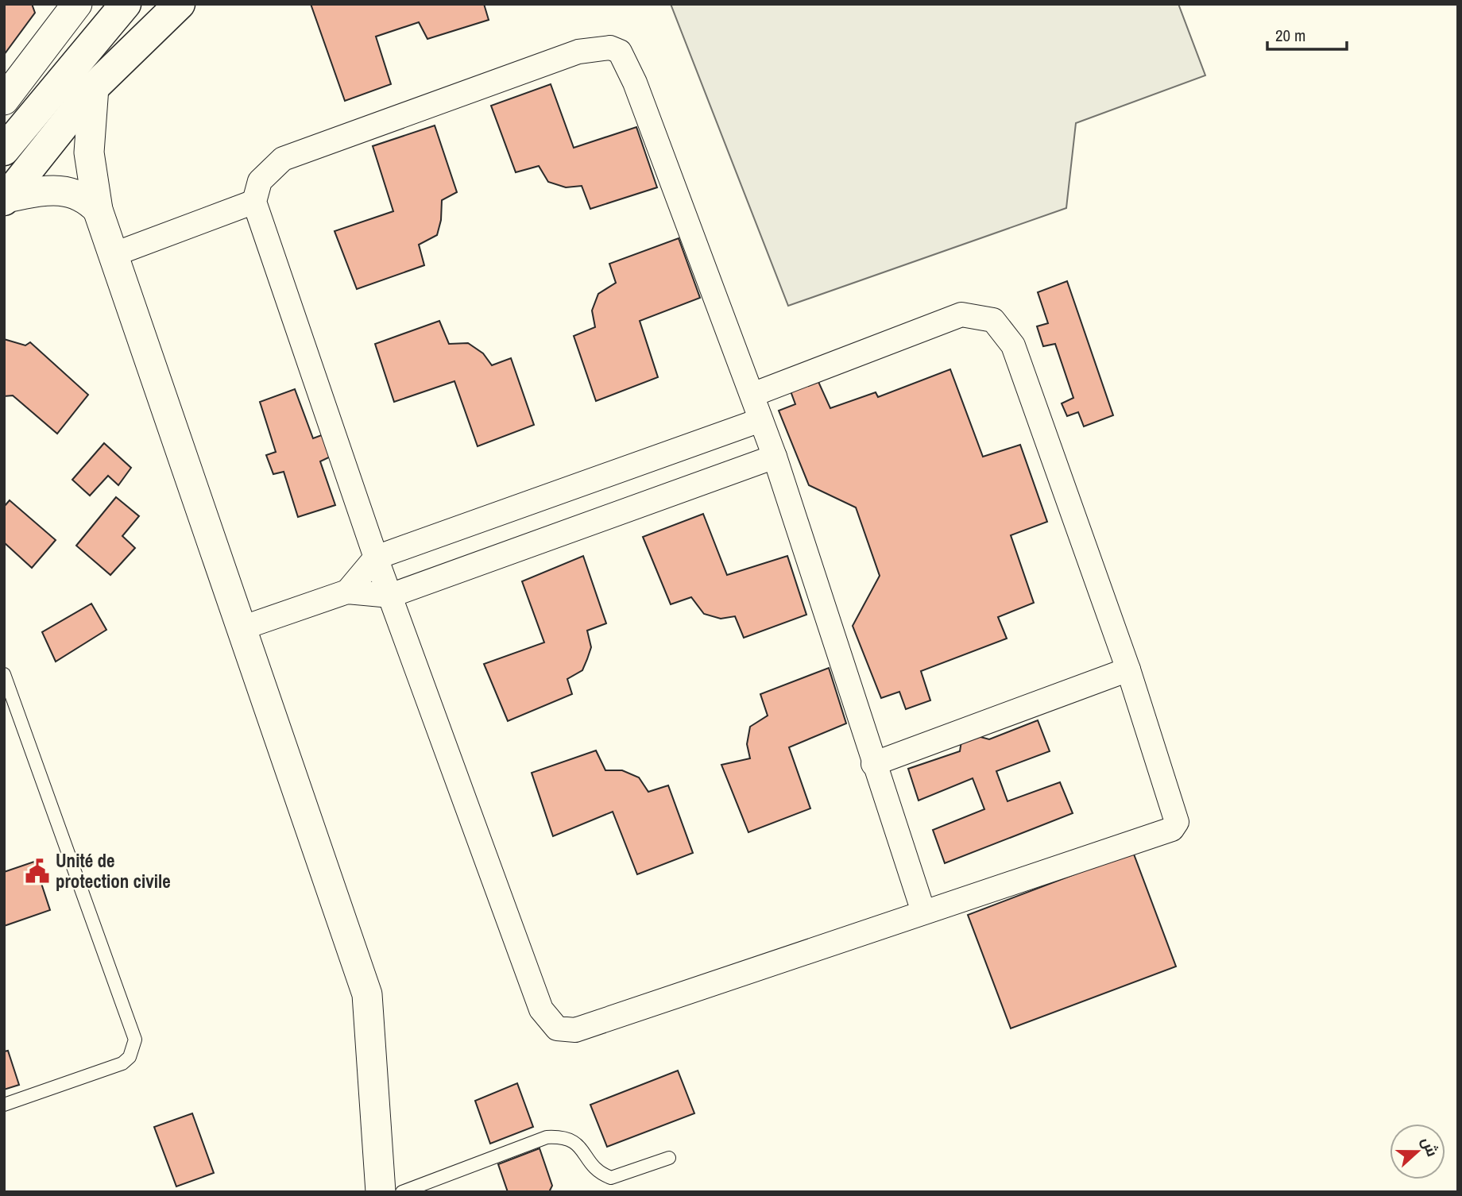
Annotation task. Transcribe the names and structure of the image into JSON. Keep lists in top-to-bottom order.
{
  "places": {
    "public building": ["Unité de protection civile"]
  },
  "scale_bar": "20 m",
  "north": "right"
}
